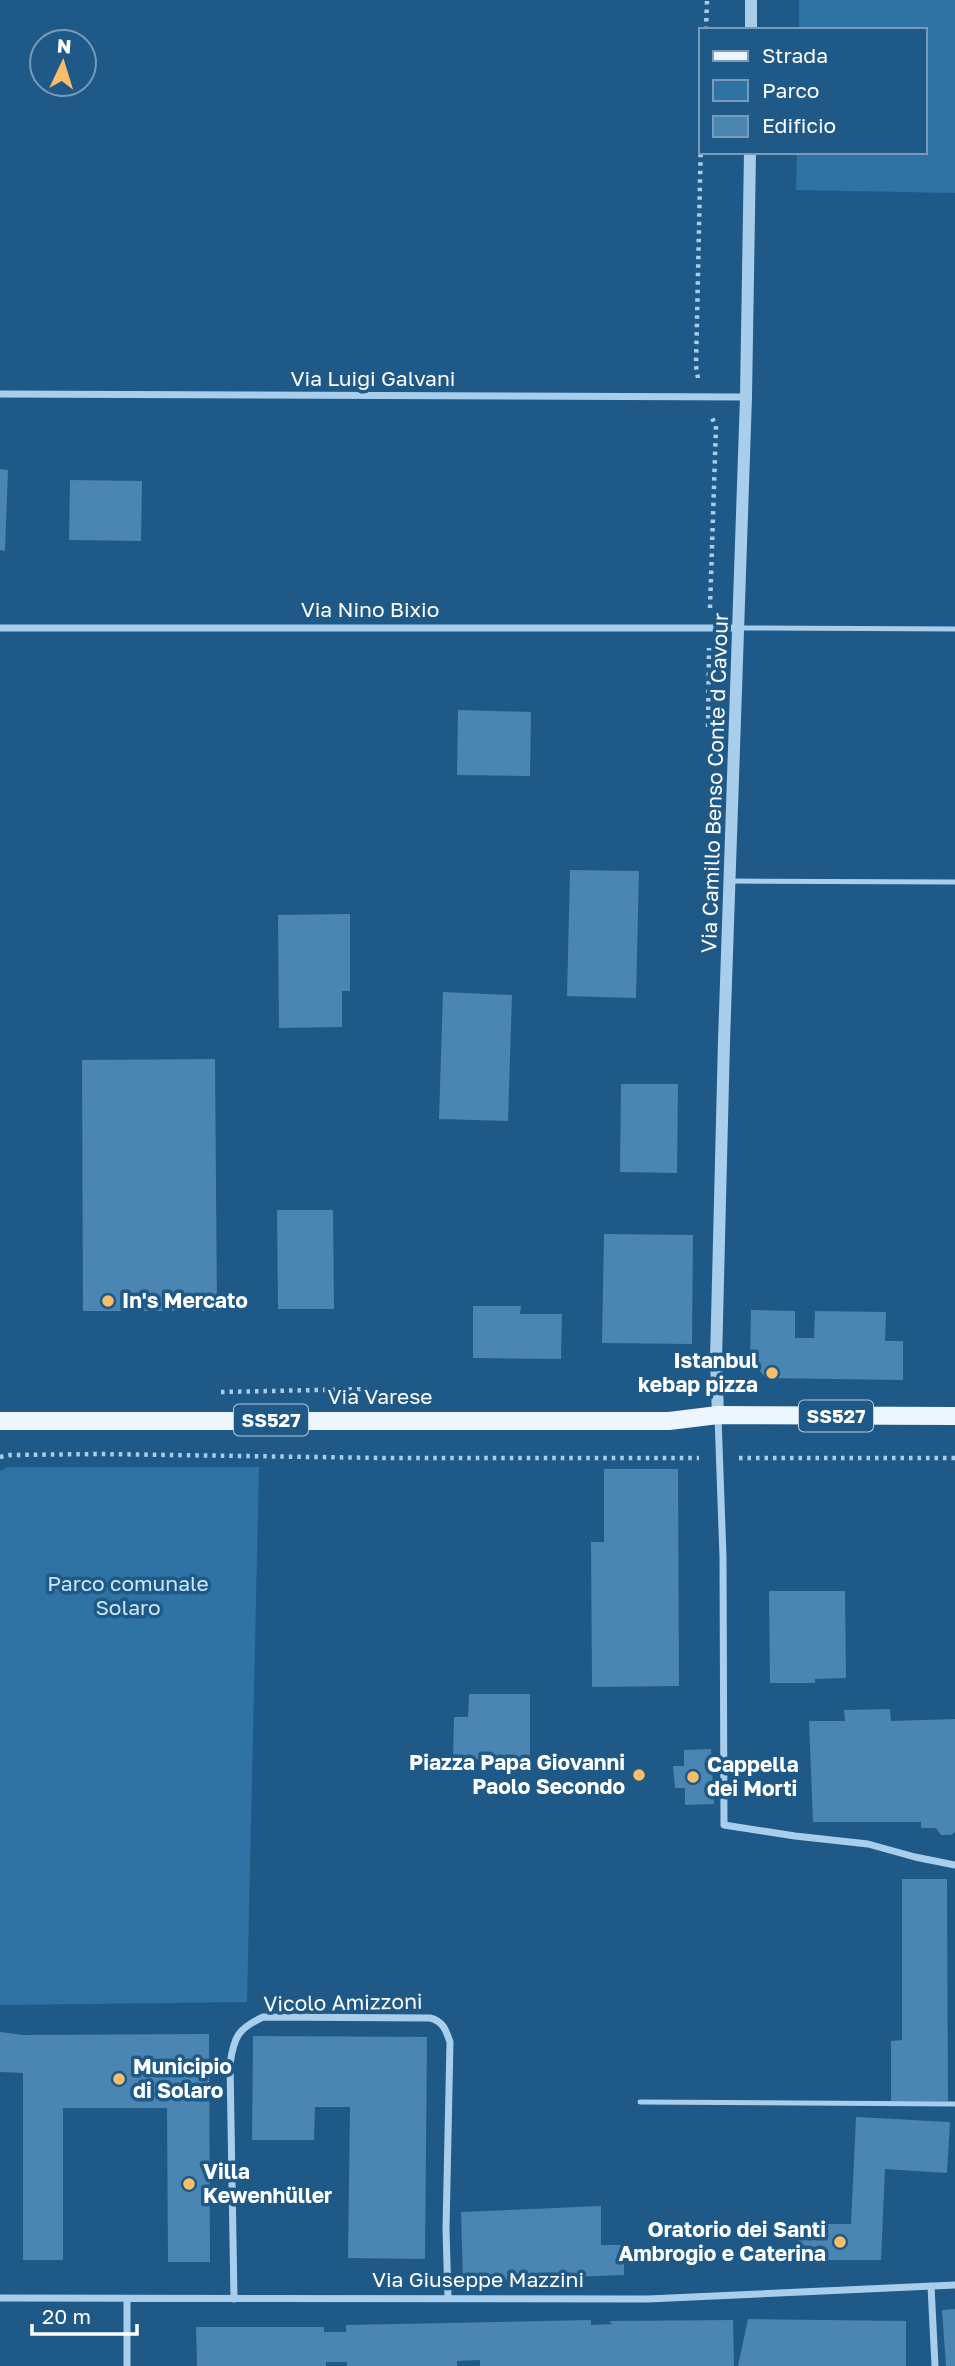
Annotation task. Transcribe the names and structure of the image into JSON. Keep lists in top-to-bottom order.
{
  "streets": {
    "main road": ["Via Varese", "SS527"],
    "street": [
      "Via Luigi Galvani",
      "Via Nino Bixio",
      "Via Camillo Benso Conte d Cavour",
      "Vicolo Amizzoni",
      "Via Giuseppe Mazzini"
    ]
  },
  "crossings": [
    ["Via Luigi Galvani", "Via Camillo Benso Conte d Cavour"],
    ["Via Nino Bixio", "Via Camillo Benso Conte d Cavour"],
    ["Via Camillo Benso Conte d Cavour", "Via Varese"],
    ["Via Camillo Benso Conte d Cavour", "SS527"],
    ["Via Varese", "SS527"],
    ["Vicolo Amizzoni", "Via Giuseppe Mazzini"]
  ],
  "parks": ["Parco comunale Solaro"],
  "places": [
    "In's Mercato",
    "Istanbul kebap pizza",
    "Piazza Papa Giovanni Paolo Secondo",
    "Cappella dei Morti",
    "Municipio di Solaro",
    "Villa Kewenhüller",
    "Oratorio dei Santi Ambrogio e Caterina"
  ],
  "legend": ["Strada", "Parco", "Edificio"],
  "scale_bar": "20 m",
  "north": "top"
}
